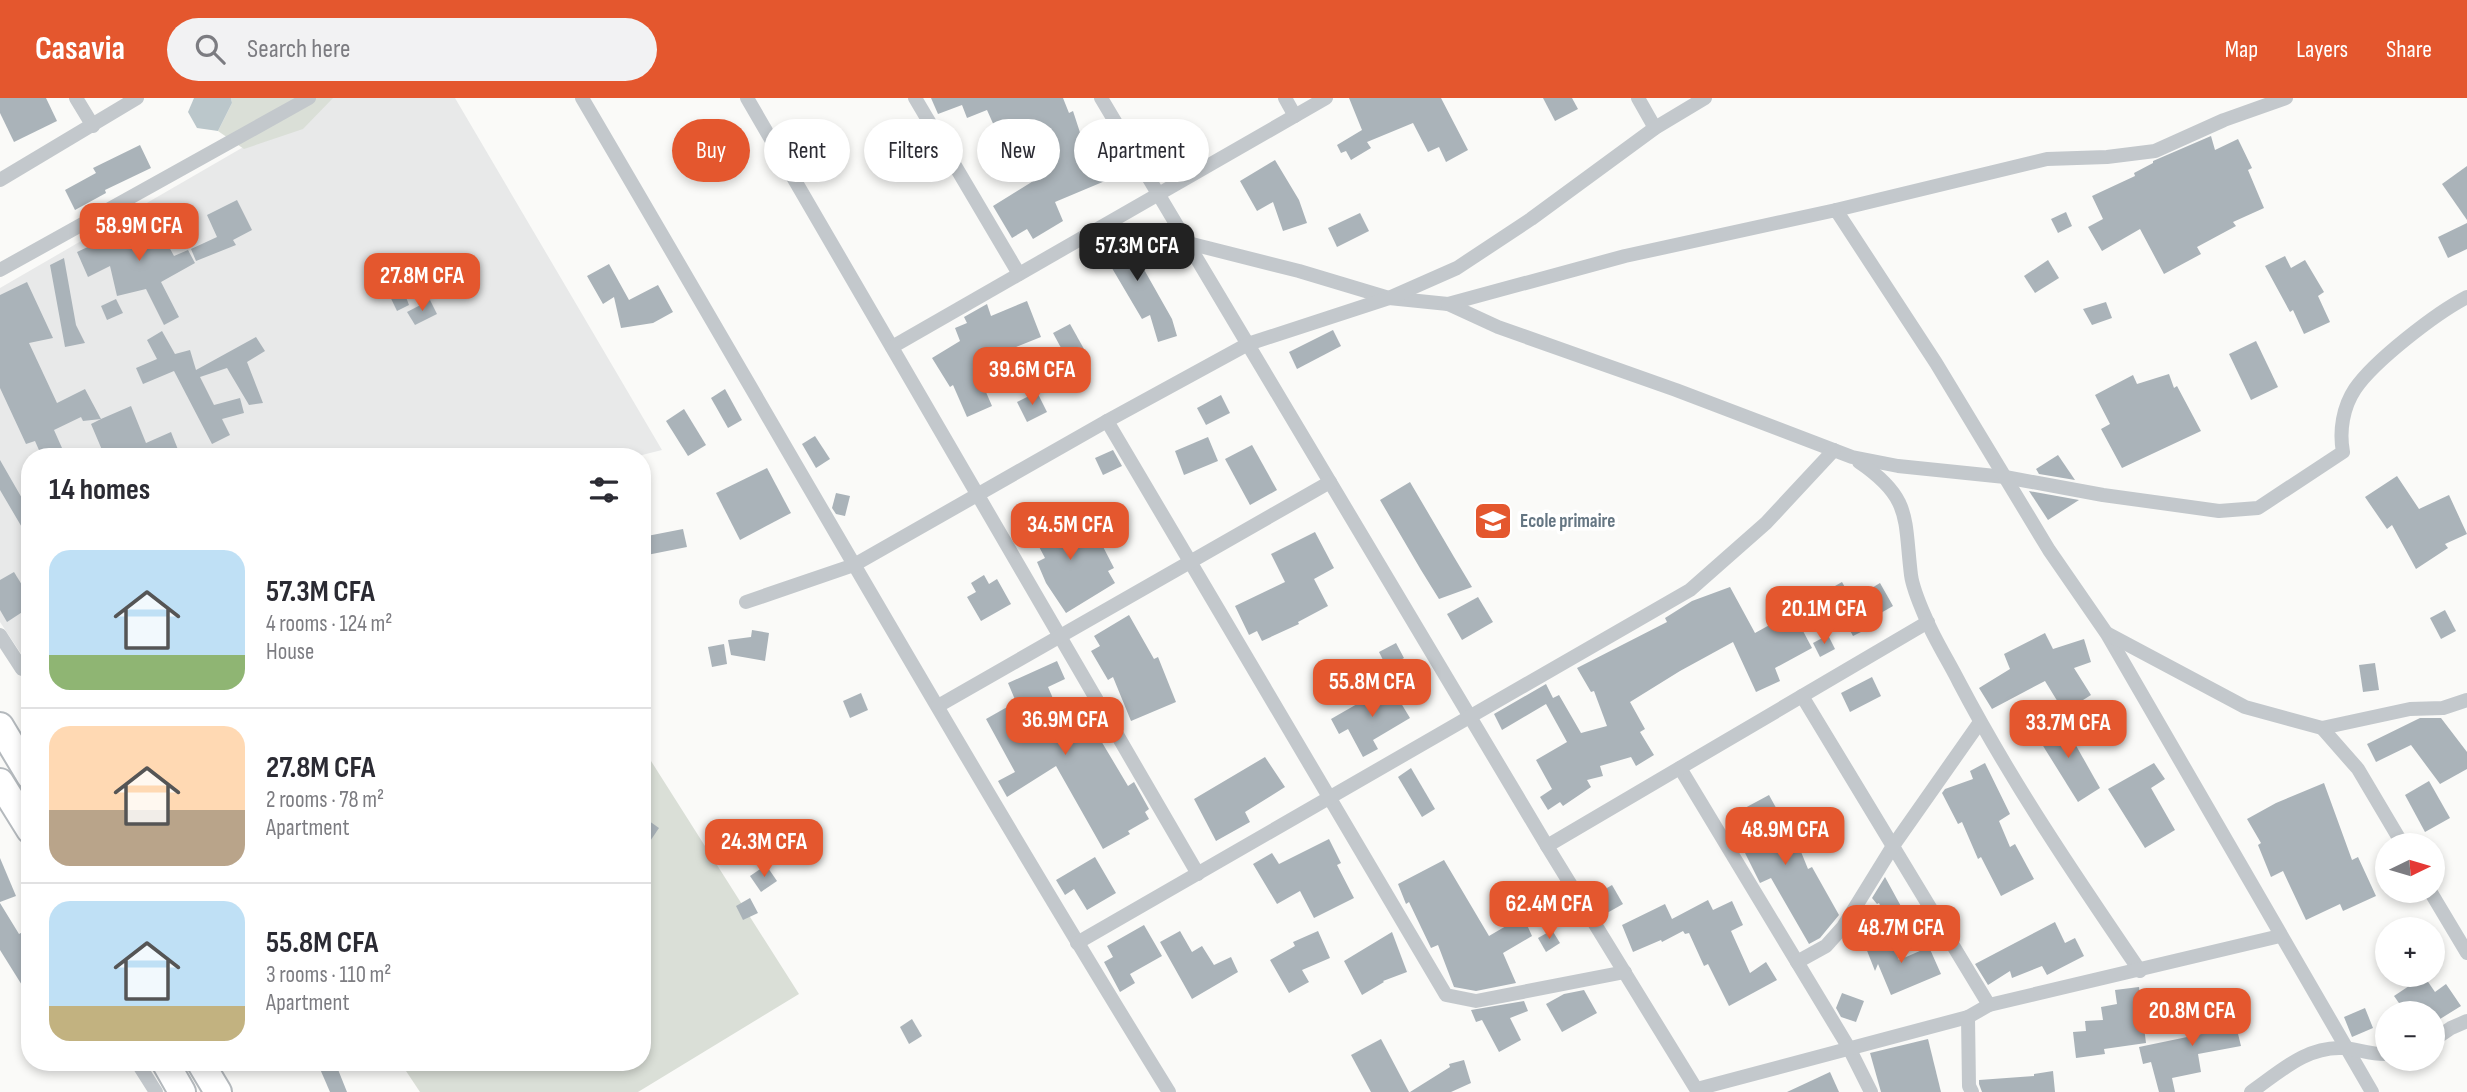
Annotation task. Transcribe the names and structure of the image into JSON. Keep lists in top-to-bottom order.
{
  "places": {
    "school or university": ["Ecole primaire"]
  },
  "north": "right",
  "page": {
    "header": "Casavia",
    "search": "Search here",
    "nav": ["Map", "Layers", "Share"],
    "chip": [
      "Buy",
      "Rent",
      "Filters",
      "New",
      "Apartment"
    ],
    "price": [
      "58.9M CFA",
      "57.3M CFA",
      "27.8M CFA",
      "39.6M CFA",
      "34.5M CFA",
      "20.1M CFA",
      "55.8M CFA",
      "36.9M CFA",
      "33.7M CFA",
      "48.9M CFA",
      "24.3M CFA",
      "62.4M CFA",
      "48.7M CFA",
      "20.8M CFA"
    ],
    "heading": "14 homes",
    "list": [
      {
        "name": "57.3M CFA",
        "note": "4 rooms · 124 m² · House"
      },
      {
        "name": "27.8M CFA",
        "note": "2 rooms · 78 m² · Apartment"
      },
      {
        "name": "55.8M CFA",
        "note": "3 rooms · 110 m² · Apartment"
      }
    ],
    "map_buttons": ["+", "−"]
  }
}
